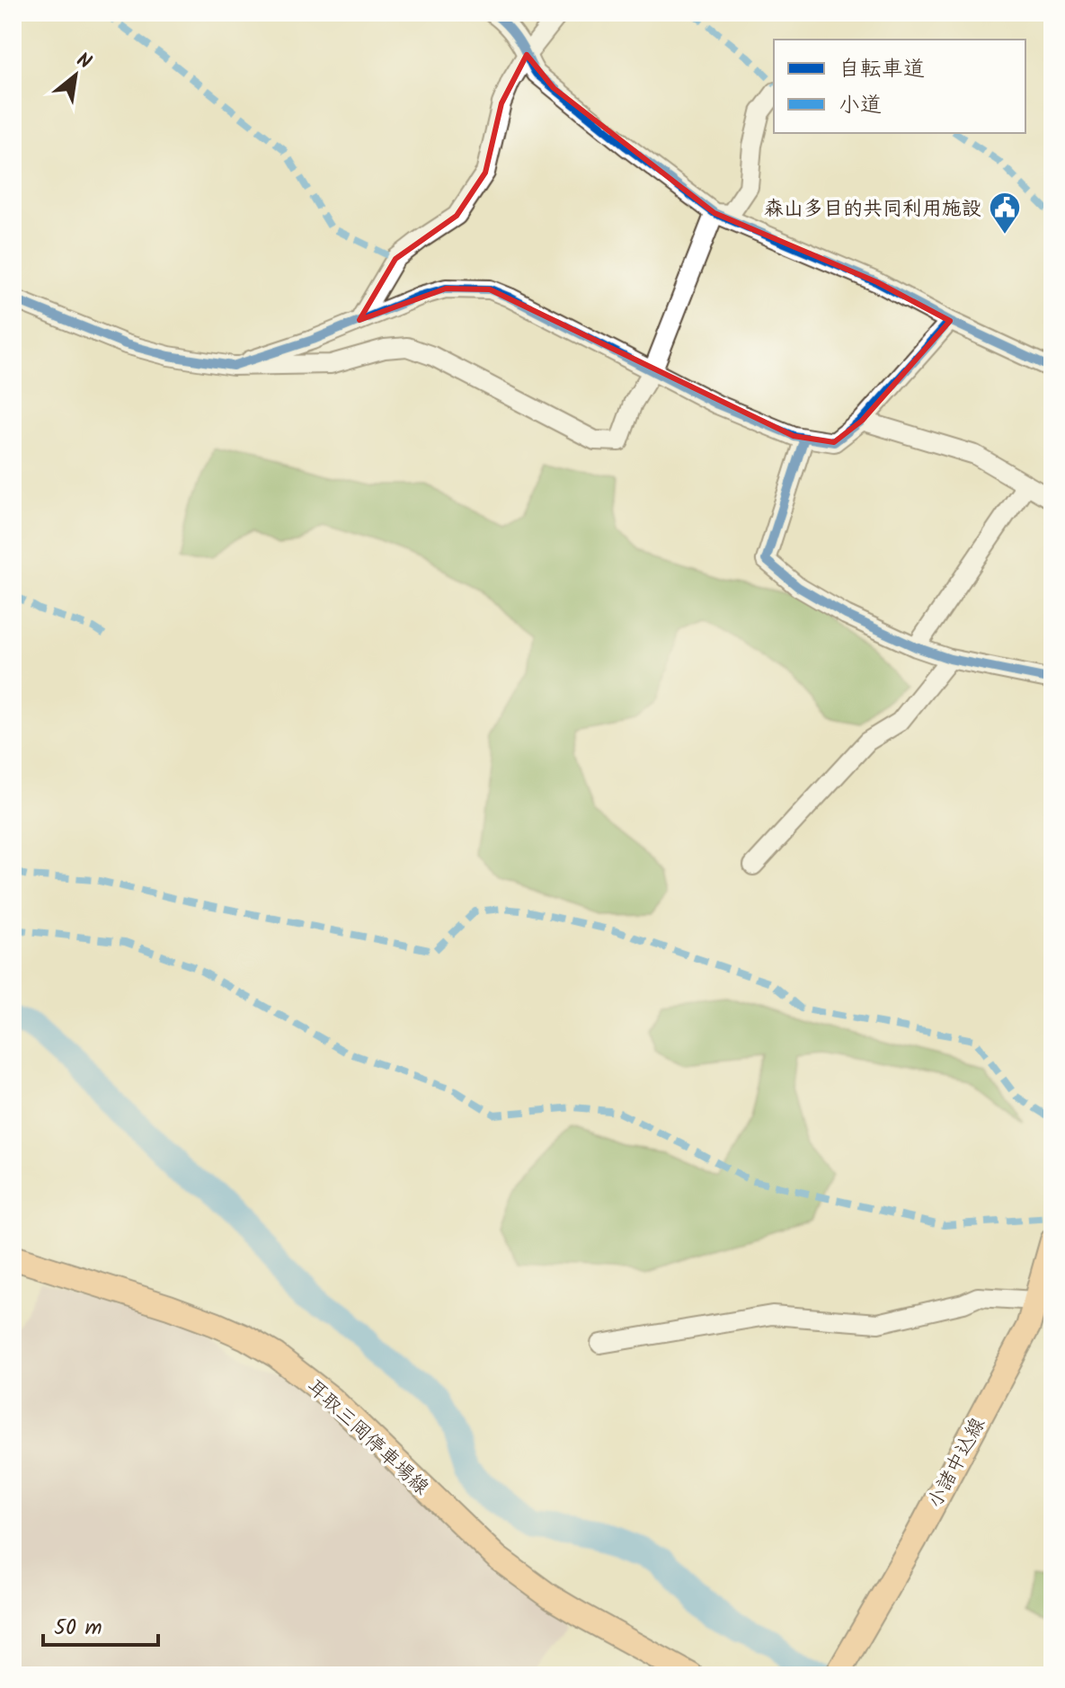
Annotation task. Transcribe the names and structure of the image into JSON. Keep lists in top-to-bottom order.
{
  "streets": {
    "main road": ["耳取三岡停車場線", "小諸中込線"]
  },
  "places": {
    "public building": ["森山多目的共同利用施設"]
  },
  "legend": ["自転車道", "小道"],
  "scale_bar": "50 m",
  "north": "top right"
}
